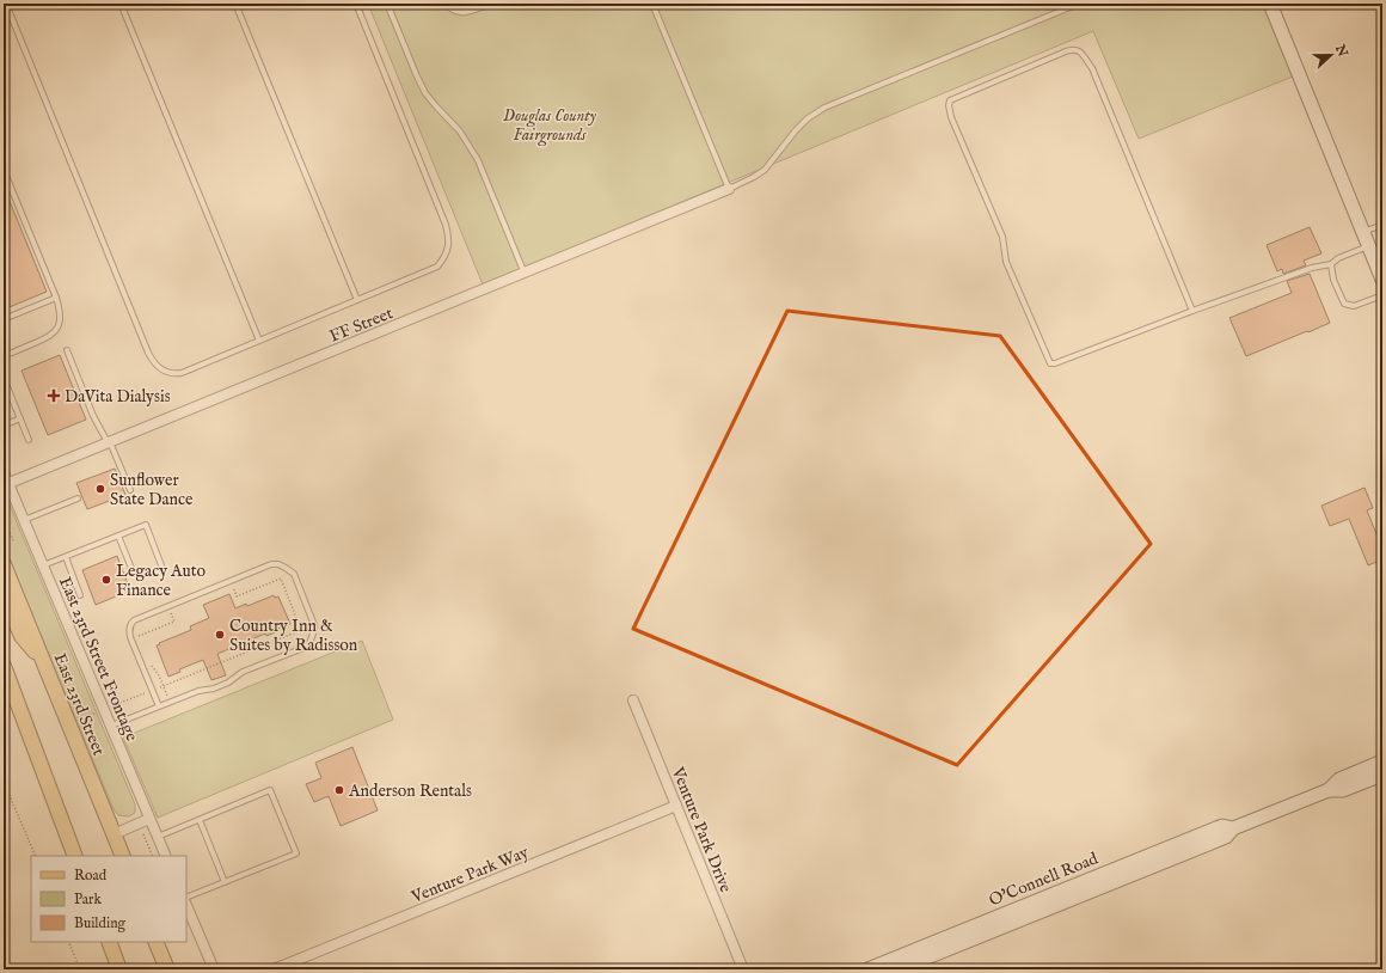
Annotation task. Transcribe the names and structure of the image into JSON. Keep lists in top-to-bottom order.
{
  "streets": {
    "main road": ["East 23rd Street"],
    "street": [
      "FF Street",
      "East 23rd Street Frontage",
      "Venture Park Drive",
      "Venture Park Way",
      "O'Connell Road"
    ]
  },
  "crossings": [
    ["FF Street", "East 23rd Street Frontage"],
    ["Venture Park Drive", "Venture Park Way"]
  ],
  "parks": ["Douglas County Fairgrounds"],
  "places": {
    "health": ["DaVita Dialysis"],
    "other": [
      "Sunflower State Dance",
      "Legacy Auto Finance",
      "Country Inn & Suites by Radisson",
      "Anderson Rentals"
    ]
  },
  "legend": ["Road", "Park", "Building"],
  "north": "right"
}
